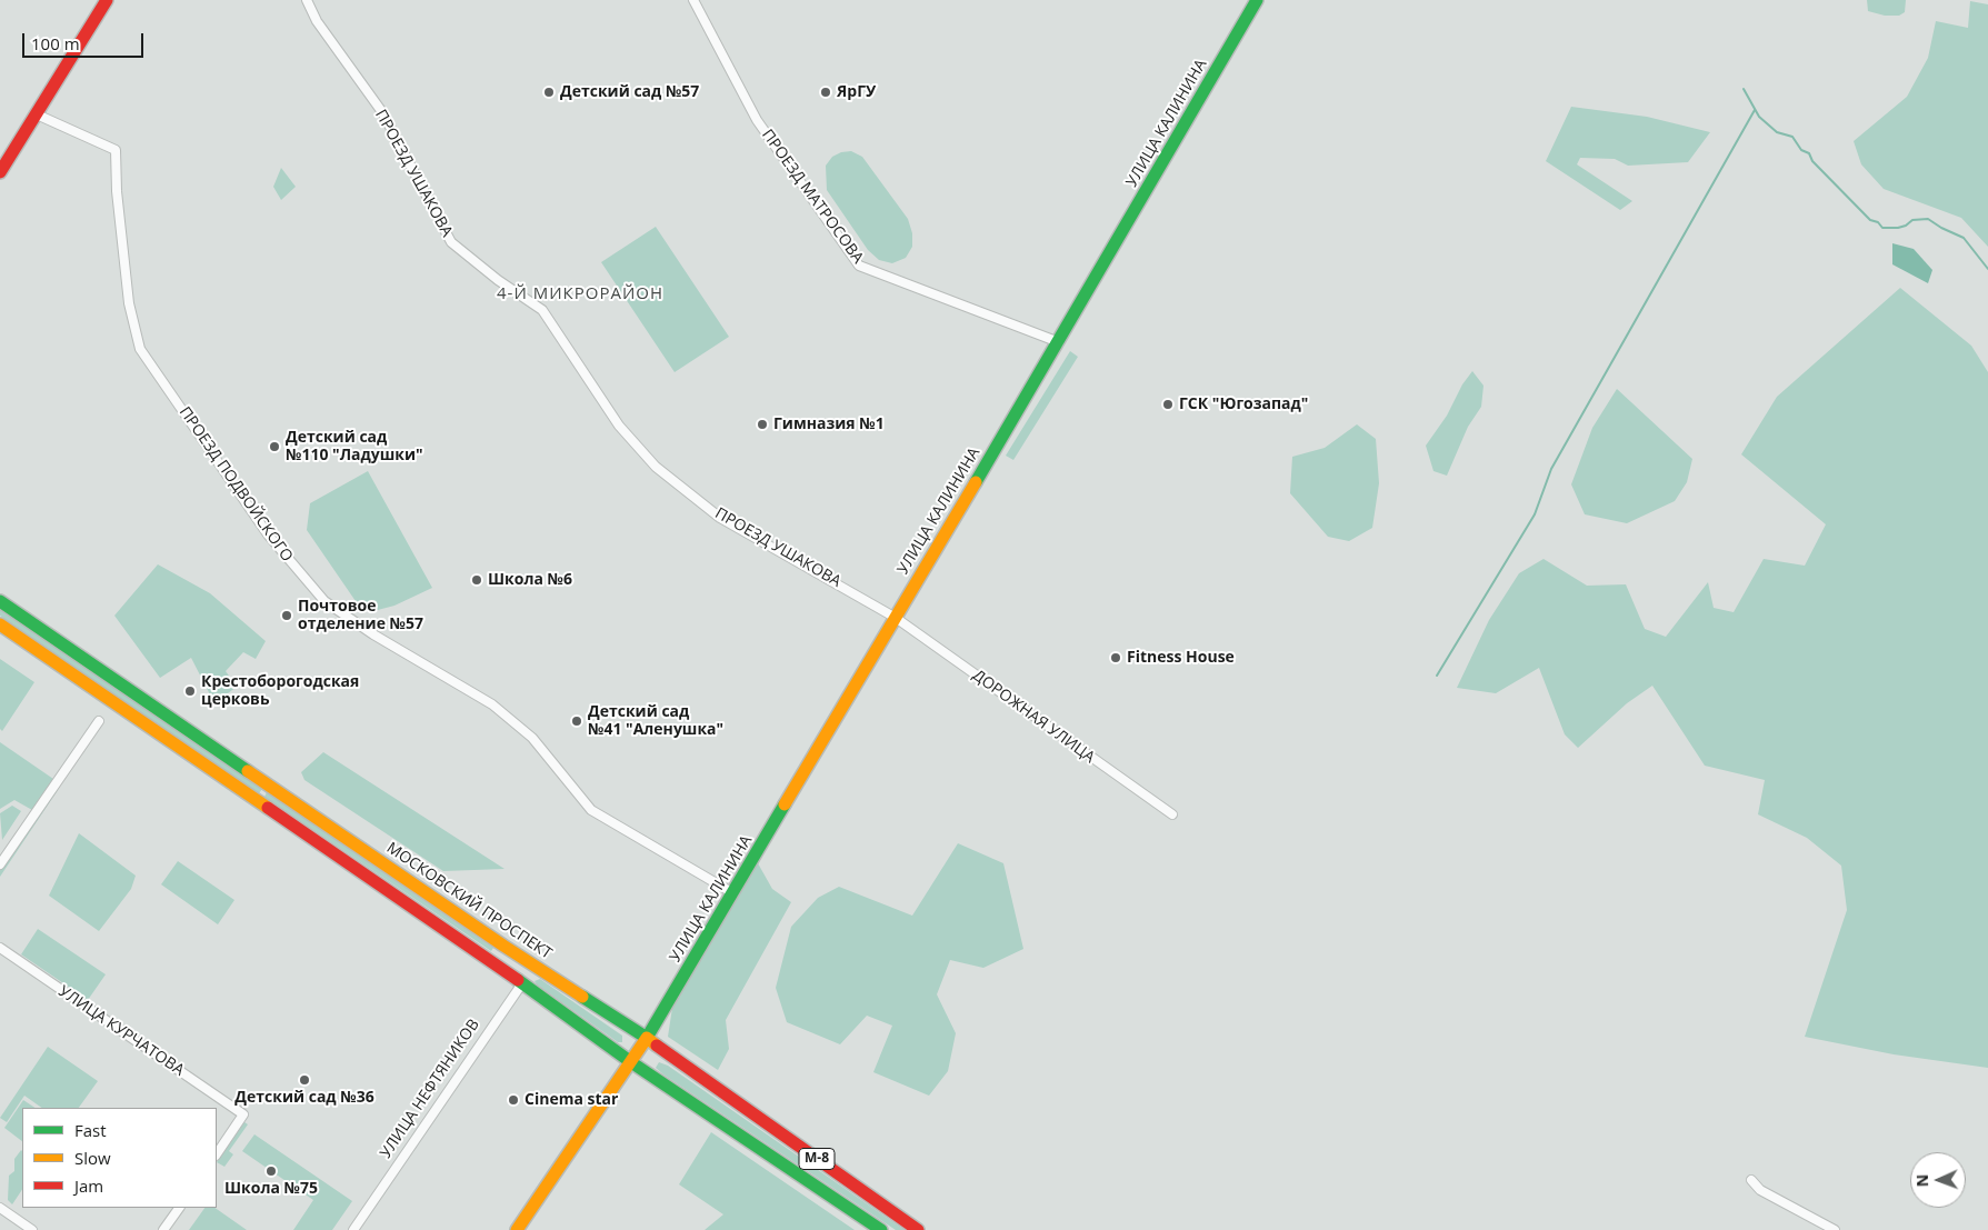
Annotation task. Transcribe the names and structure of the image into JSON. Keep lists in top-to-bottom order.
{
  "streets": {
    "main road": [
      "УЛИЦА КАЛИНИНА",
      "МОСКОВСКИЙ ПРОСПЕКТ",
      "УЛИЦА НЕФТЯНИКОВ",
      "М-8"
    ],
    "street": [
      "ПРОЕЗД УШАКОВА",
      "ПРОЕЗД МАТРОСОВА",
      "ПРОЕЗД ПОДВОЙСКОГО",
      "ДОРОЖНАЯ УЛИЦА",
      "УЛИЦА КУРЧАТОВА"
    ]
  },
  "crossings": [
    ["УЛИЦА КАЛИНИНА", "ПРОЕЗД УШАКОВА"],
    ["УЛИЦА КАЛИНИНА", "ПРОЕЗД МАТРОСОВА"],
    ["УЛИЦА КАЛИНИНА", "ПРОЕЗД ПОДВОЙСКОГО"],
    ["УЛИЦА КАЛИНИНА", "ДОРОЖНАЯ УЛИЦА"],
    ["УЛИЦА КАЛИНИНА", "МОСКОВСКИЙ ПРОСПЕКТ"],
    ["УЛИЦА КАЛИНИНА", "М-8"],
    ["ПРОЕЗД УШАКОВА", "ДОРОЖНАЯ УЛИЦА"],
    ["МОСКОВСКИЙ ПРОСПЕКТ", "УЛИЦА НЕФТЯНИКОВ"]
  ],
  "districts": ["4-Й МИКРОРАЙОН"],
  "places": [
    "Детский сад №57",
    "ЯрГУ",
    "ГСК \"Югозапад\"",
    "Гимназия №1",
    "Детский сад №110 \"Ладушки\"",
    "Школа №6",
    "Почтовое отделение №57",
    "Fitness House",
    "Крестоборогодская церковь",
    "Детский сад №41 \"Аленушка\"",
    "Детский сад №36",
    "Cinema star",
    "Школа №75"
  ],
  "legend": ["Fast", "Slow", "Jam"],
  "scale_bar": "100 m",
  "north": "left"
}
